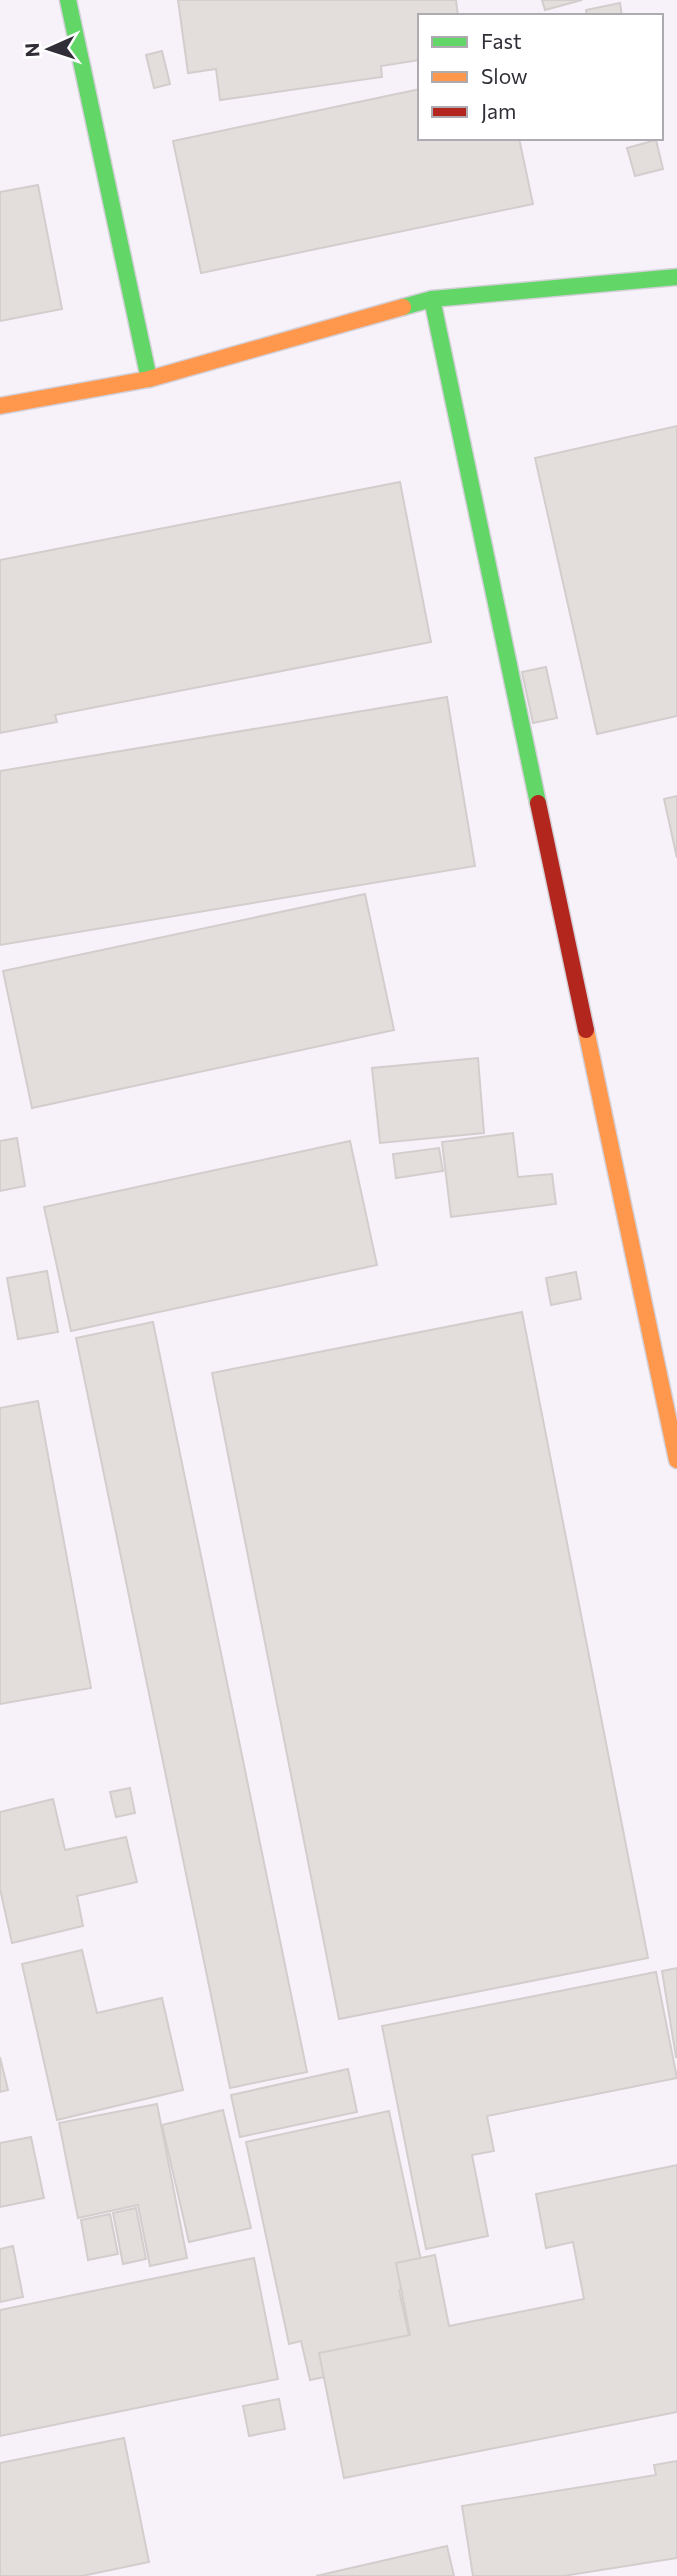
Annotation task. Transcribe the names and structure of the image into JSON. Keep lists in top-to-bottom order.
{
  "legend": ["Fast", "Slow", "Jam"],
  "north": "left"
}
